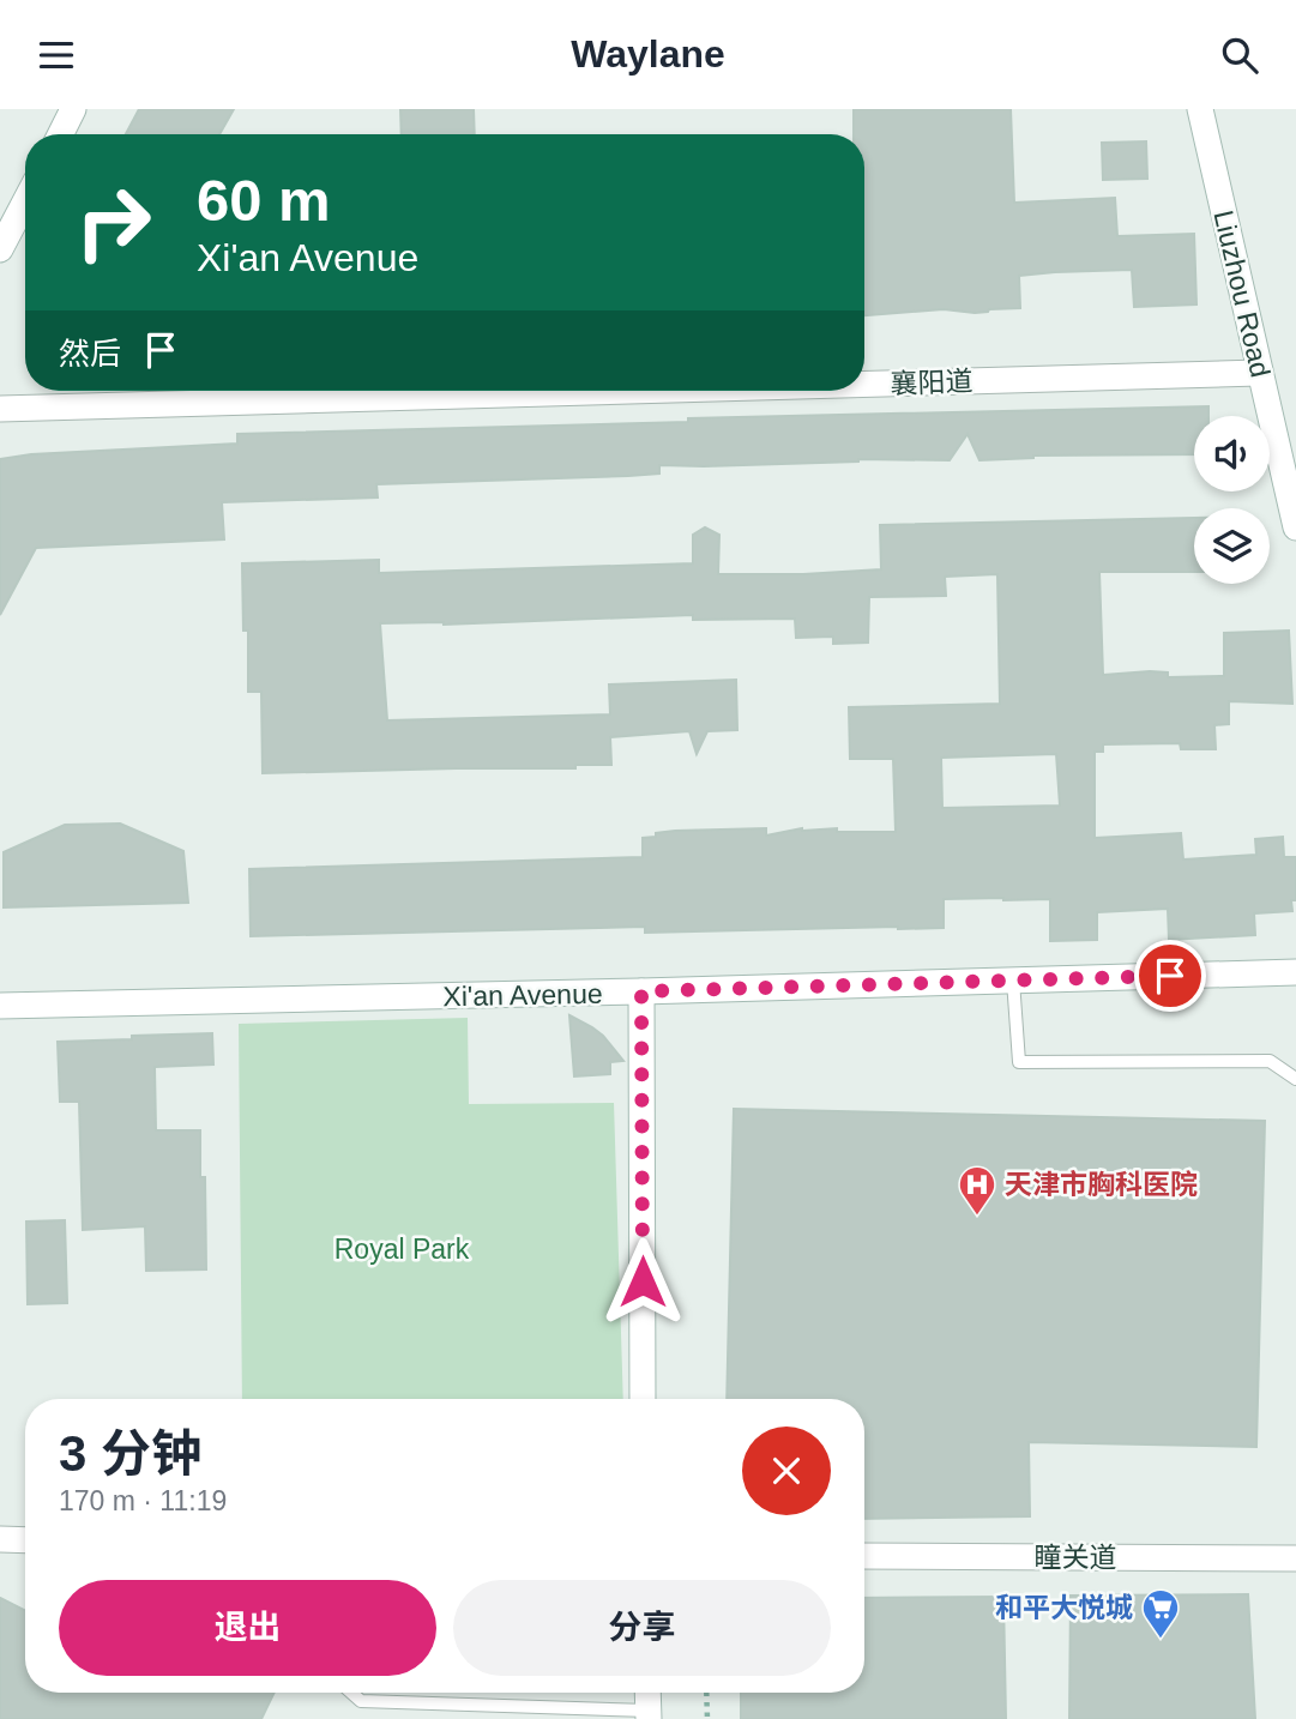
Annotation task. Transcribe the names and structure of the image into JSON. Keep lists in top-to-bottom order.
{
  "streets": {
    "street": [
      "Liuzhou Road",
      "襄阳道",
      "Xi'an Avenue",
      "瞳关道"
    ]
  },
  "crossings": [
    ["Liuzhou Road", "襄阳道"]
  ],
  "parks": ["Royal Park"],
  "places": {
    "hospital": ["天津市胸科医院"],
    "supermarket": ["和平大悦城"]
  },
  "page": {
    "header": "Waylane",
    "turn": ["60 m", "Xi'an Avenue"],
    "then": "然后",
    "heading": ["3 分钟", "170 m · 11:19"],
    "buttons": ["退出", "分享"]
  }
}
